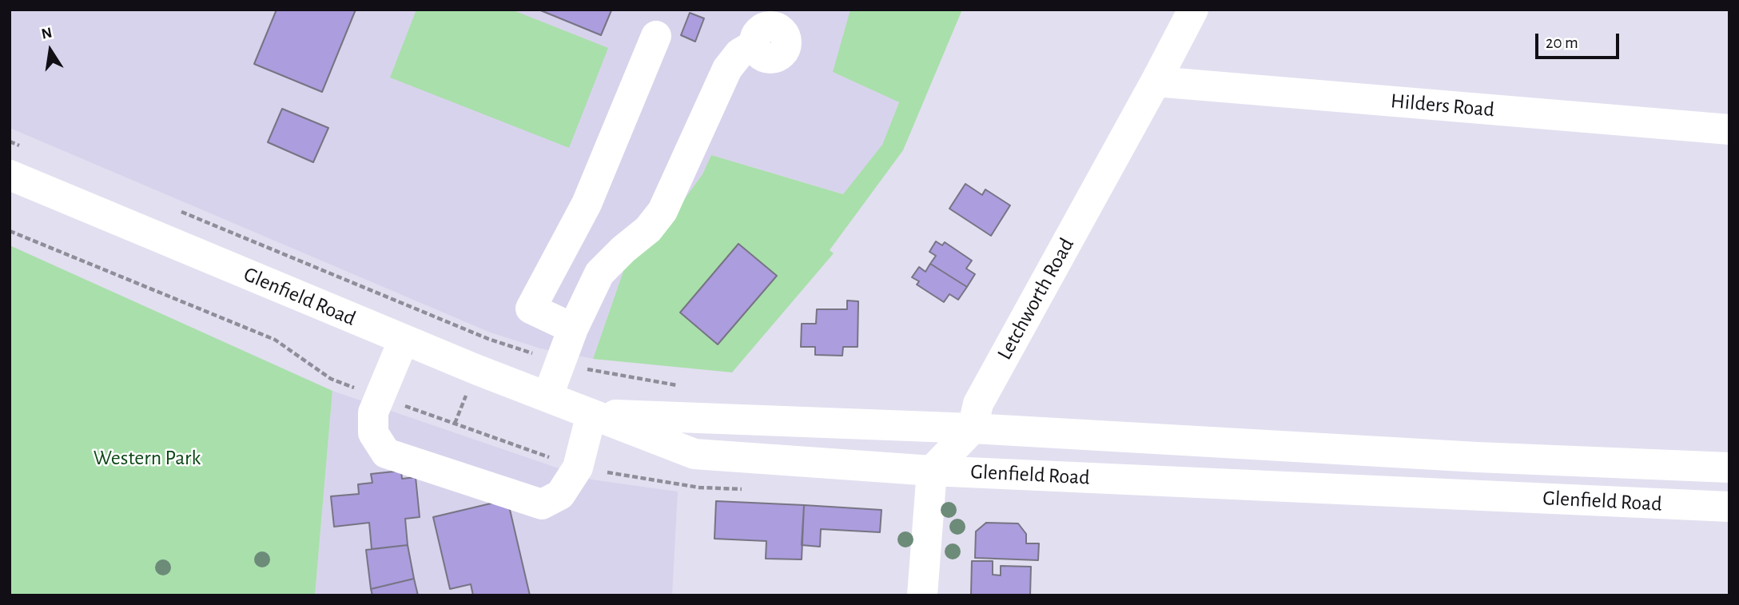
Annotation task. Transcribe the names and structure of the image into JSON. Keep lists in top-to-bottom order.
{
  "streets": {
    "street": ["Hilders Road", "Glenfield Road", "Letchworth Road"]
  },
  "crossings": [
    ["Hilders Road", "Letchworth Road"],
    ["Glenfield Road", "Letchworth Road"]
  ],
  "parks": ["Western Park"],
  "scale_bar": "20 m",
  "north": "top"
}
